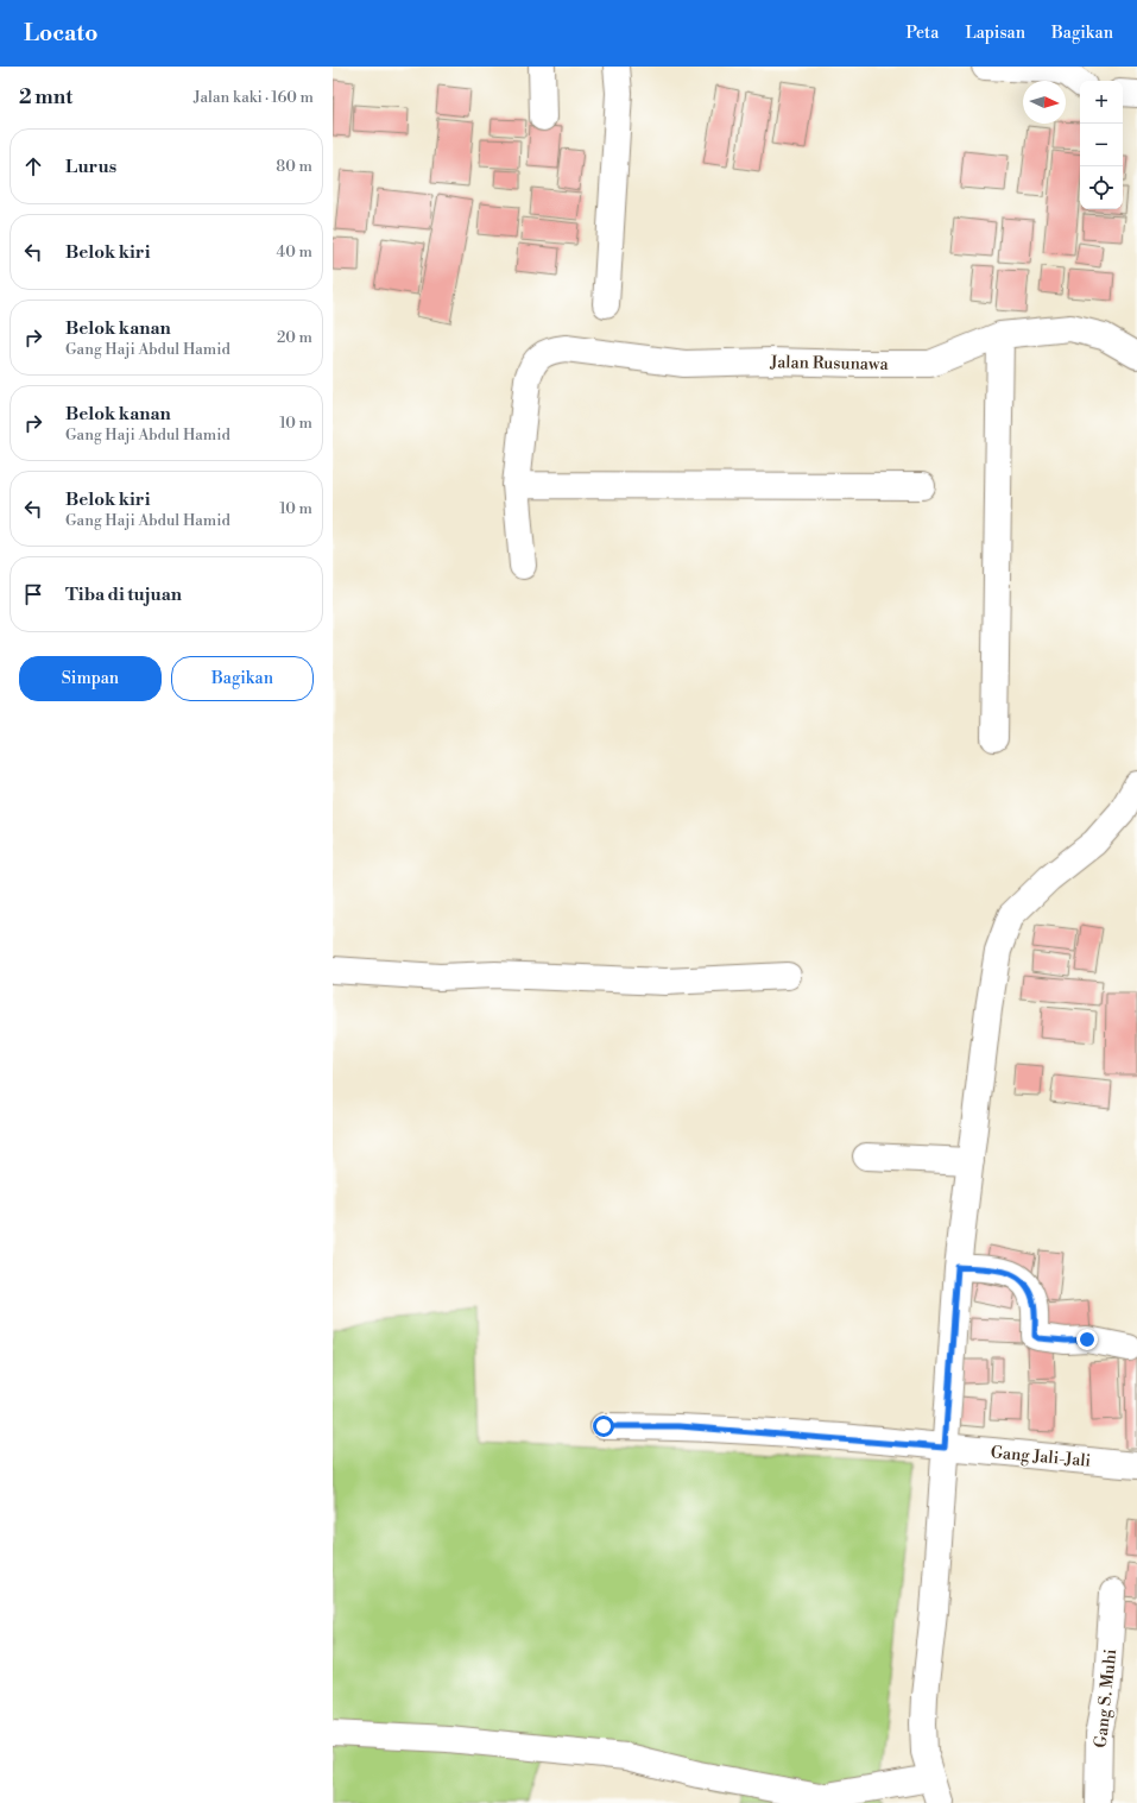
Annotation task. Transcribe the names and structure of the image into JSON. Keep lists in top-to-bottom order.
{
  "streets": {
    "street": ["Jalan Rusunawa", "Gang Jali-Jali", "Gang S. Muhi"]
  },
  "north": "right",
  "page": {
    "header": "Locato",
    "nav": ["Peta", "Lapisan", "Bagikan"],
    "heading": ["2 mnt", "Jalan kaki · 160 m"],
    "map_buttons": ["+", "−"],
    "list": [
      ["Lurus", "80 m"],
      ["Belok kiri", "40 m"],
      ["Belok kanan", "Gang Haji Abdul Hamid", "20 m"],
      ["Belok kanan", "Gang Haji Abdul Hamid", "10 m"],
      ["Belok kiri", "Gang Haji Abdul Hamid", "10 m"],
      "Tiba di tujuan"
    ],
    "buttons": ["Simpan", "Bagikan"]
  }
}
